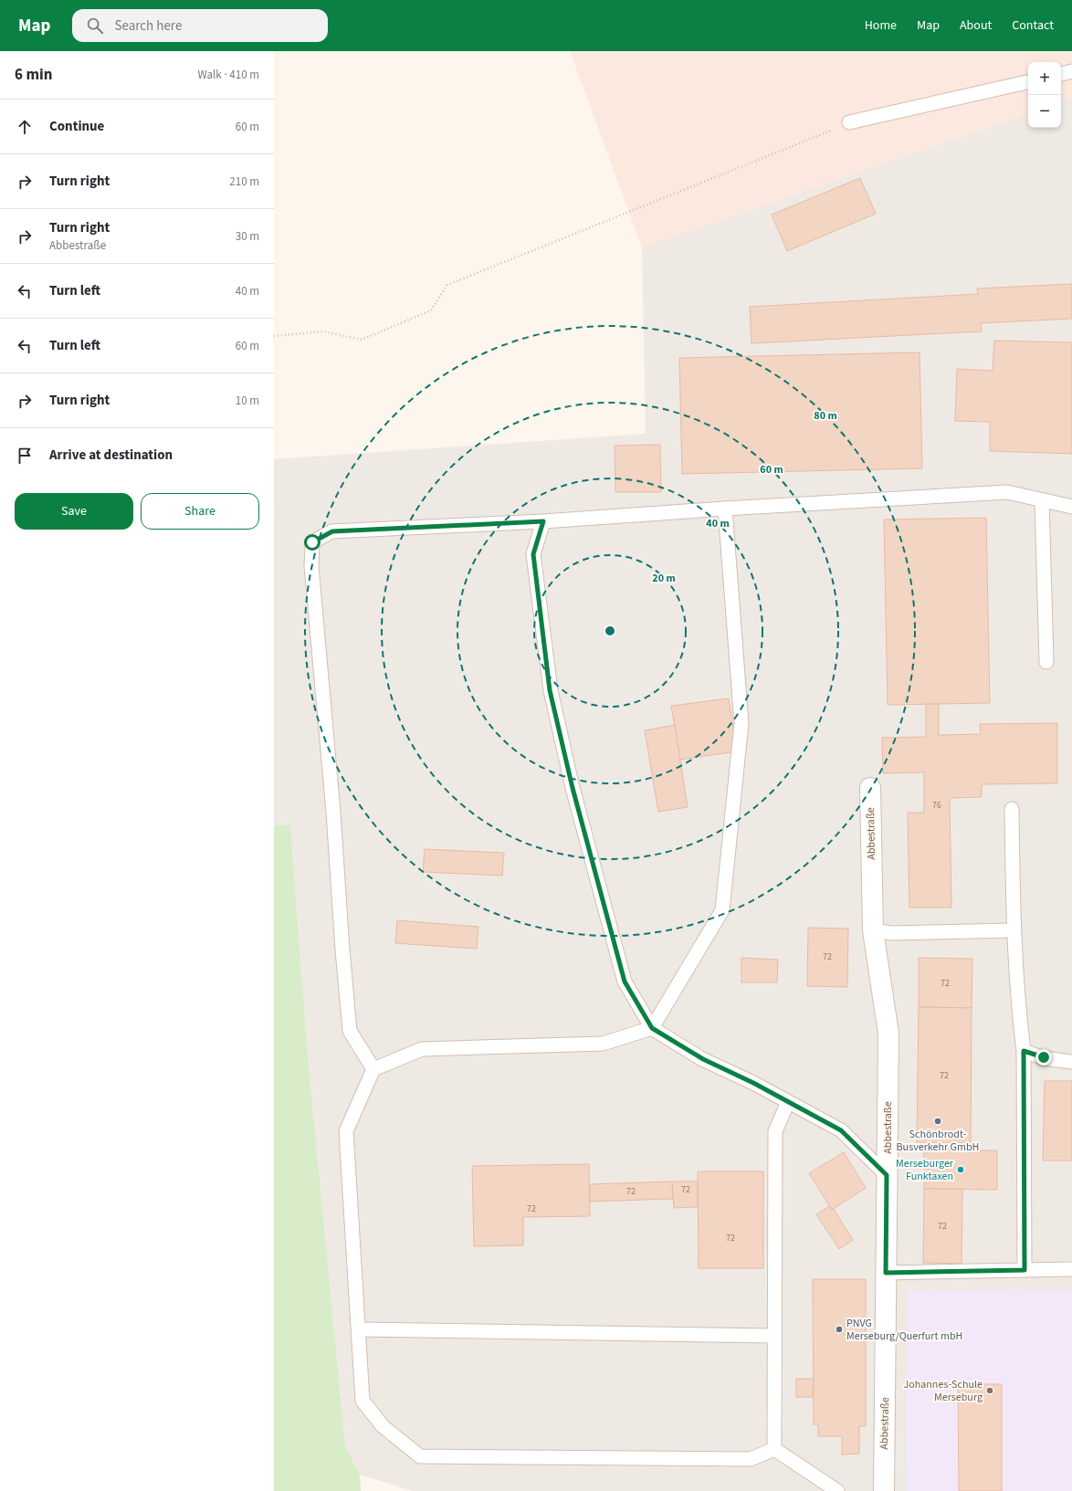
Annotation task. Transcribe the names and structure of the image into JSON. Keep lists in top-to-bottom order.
{
  "streets": {
    "street": ["Abbestraße"]
  },
  "places": [
    "Schönbrodt- Busverkehr GmbH",
    "Merseburger Funktaxen",
    "PNVG Merseburg/Querfurt mbH",
    "Johannes-Schule Merseburg"
  ],
  "house_numbers": [
    "76",
    "72",
    "72",
    "72",
    "72",
    "72",
    "72",
    "72",
    "72"
  ],
  "page": {
    "header": "Map",
    "search": "Search here",
    "nav": [
      "Home",
      "Map",
      "About",
      "Contact"
    ],
    "heading": ["6 min", "Walk · 410 m"],
    "map_buttons": ["+", "−"],
    "list": [
      ["Continue", "60 m"],
      ["Turn right", "210 m"],
      ["Turn right", "Abbestraße", "30 m"],
      ["Turn left", "40 m"],
      ["Turn left", "60 m"],
      ["Turn right", "10 m"],
      "Arrive at destination"
    ],
    "buttons": ["Save", "Share"]
  },
  "rings": [
    "80 m",
    "60 m",
    "40 m",
    "20 m"
  ]
}
